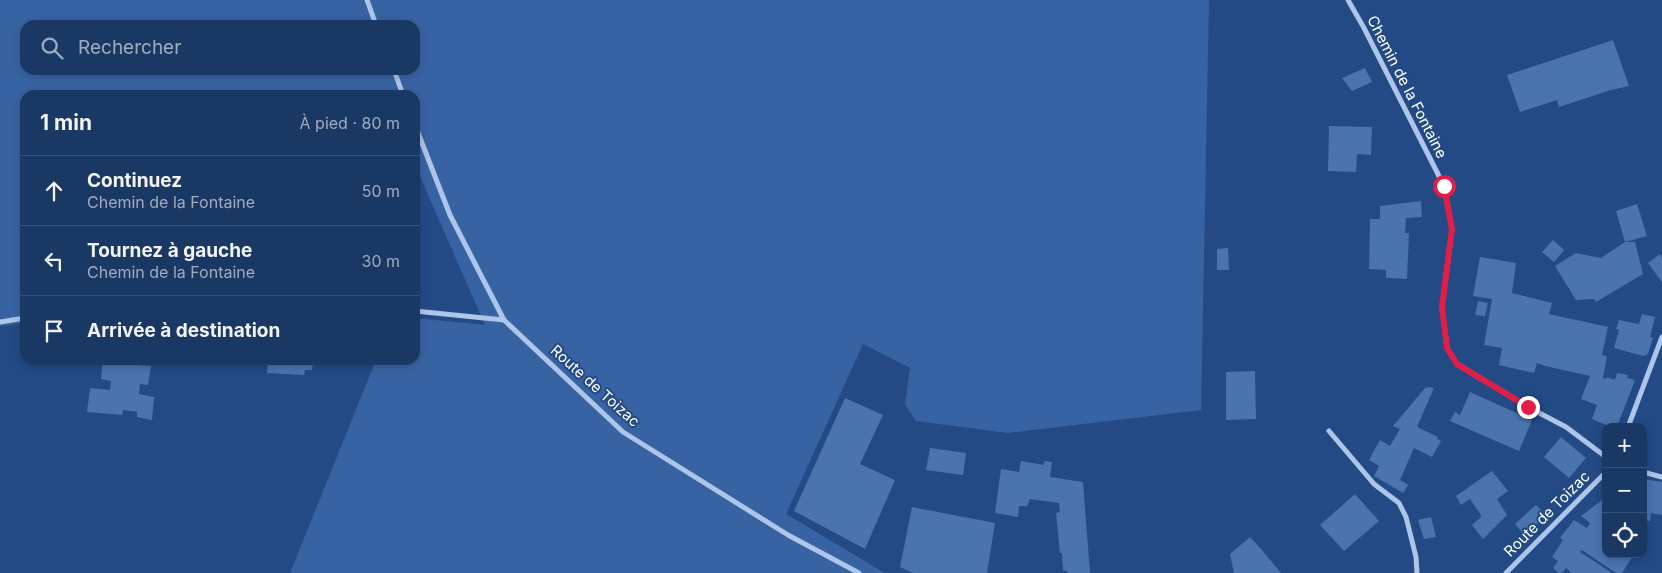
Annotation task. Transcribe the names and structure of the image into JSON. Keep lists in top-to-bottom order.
{
  "streets": {
    "street": ["Chemin de la Fontaine", "Route de Toizac"]
  },
  "page": {
    "search": "Rechercher",
    "heading": ["1 min", "À pied · 80 m"],
    "list": [
      ["Continuez", "Chemin de la Fontaine", "50 m"],
      ["Tournez à gauche", "Chemin de la Fontaine", "30 m"],
      "Arrivée à destination"
    ],
    "map_buttons": ["+", "−"]
  }
}
